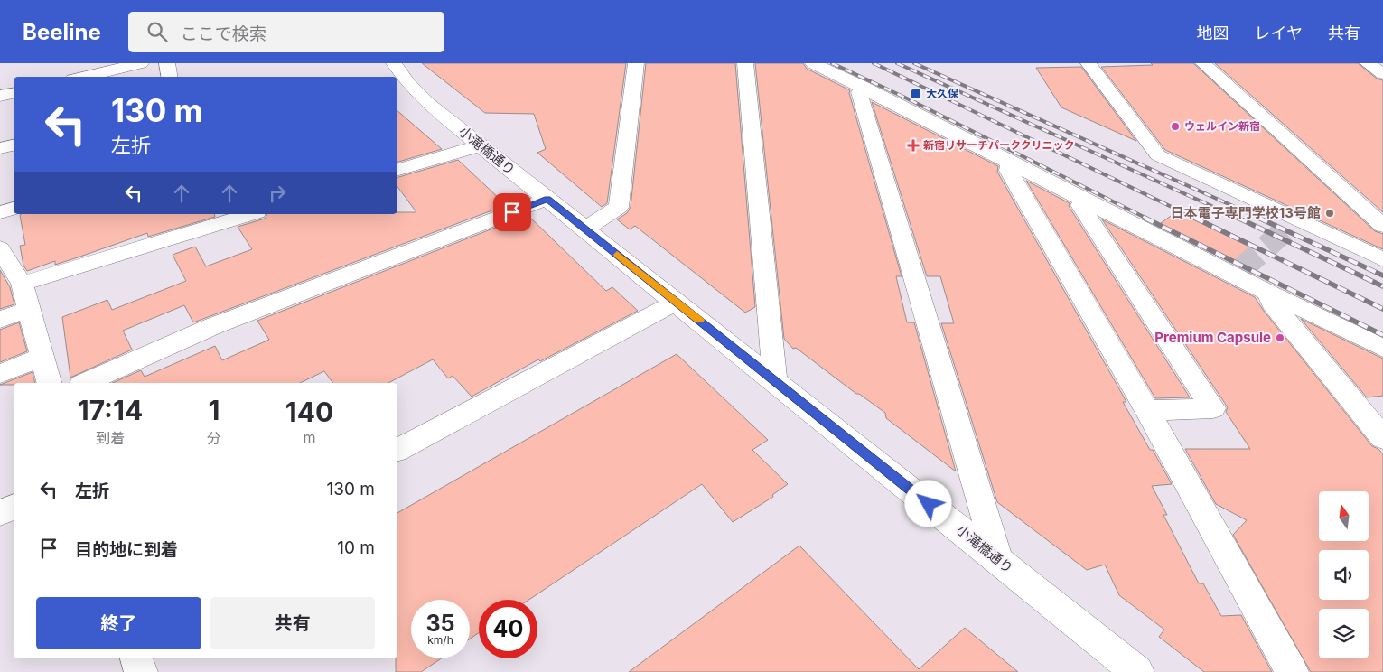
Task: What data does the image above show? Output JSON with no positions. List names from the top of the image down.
{
  "streets": {
    "street": ["小滝橋通り"]
  },
  "places": {
    "transit": ["大久保"],
    "other": ["ウェルイン新宿", "日本電子専門学校13号館", "Premium Capsule"],
    "health": ["新宿リサーチパーククリニック"]
  },
  "north": "top",
  "page": {
    "header": "Beeline",
    "search": "ここで検索",
    "nav": ["地図", "レイヤ", "共有"],
    "turn": ["130 m", "左折"],
    "eta": [
      "17:14",
      "到着",
      "1",
      "分",
      "140",
      "m"
    ],
    "list": [
      {
        "name": "左折",
        "value": "130 m"
      },
      {
        "name": "目的地に到着",
        "value": "10 m"
      }
    ],
    "buttons": ["終了", "共有"],
    "speed": "35 km/h",
    "limit": "40"
  }
}
